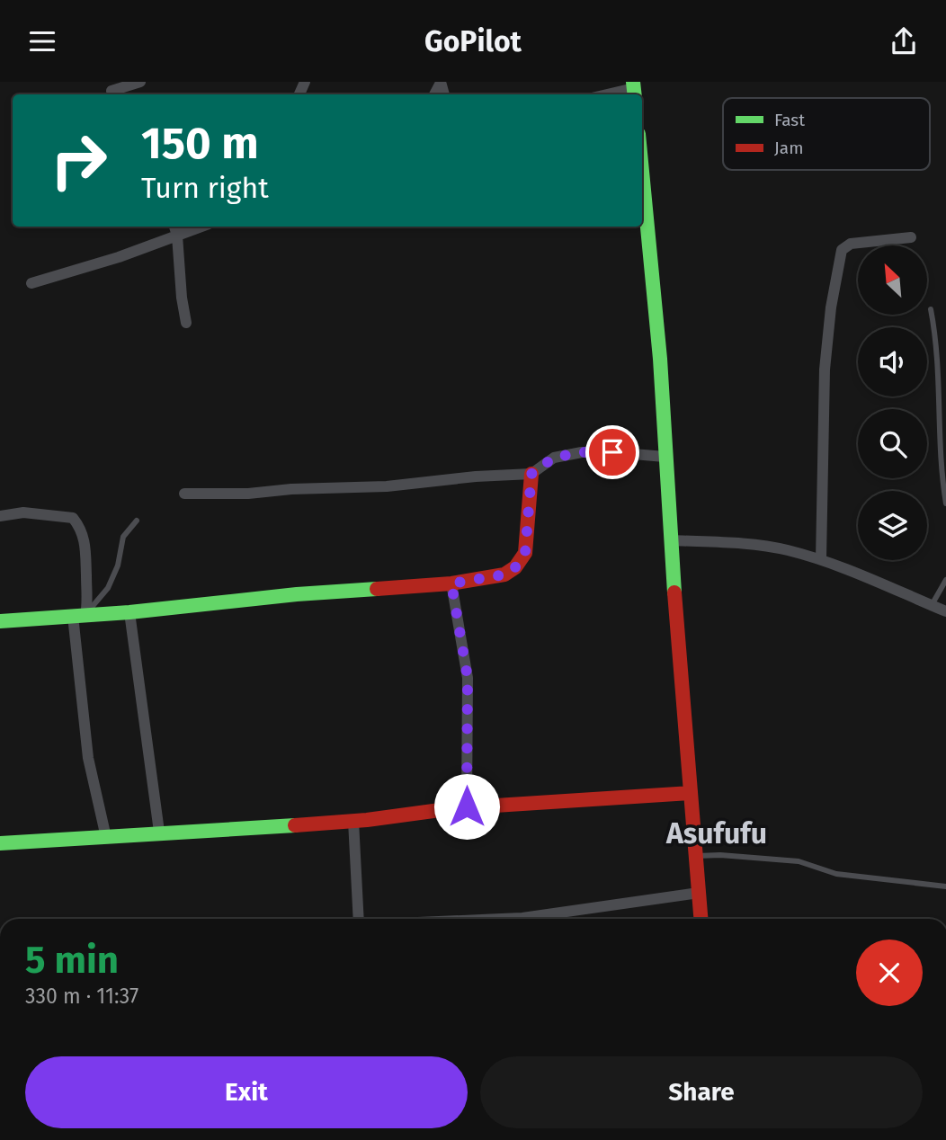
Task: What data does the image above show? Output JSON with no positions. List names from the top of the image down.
{
  "districts": ["Asufufu"],
  "legend": ["Fast", "Jam"],
  "north": "top left",
  "page": {
    "header": "GoPilot",
    "turn": ["150 m", "Turn right"],
    "heading": ["5 min", "330 m · 11:37"],
    "buttons": ["Exit", "Share"]
  }
}
